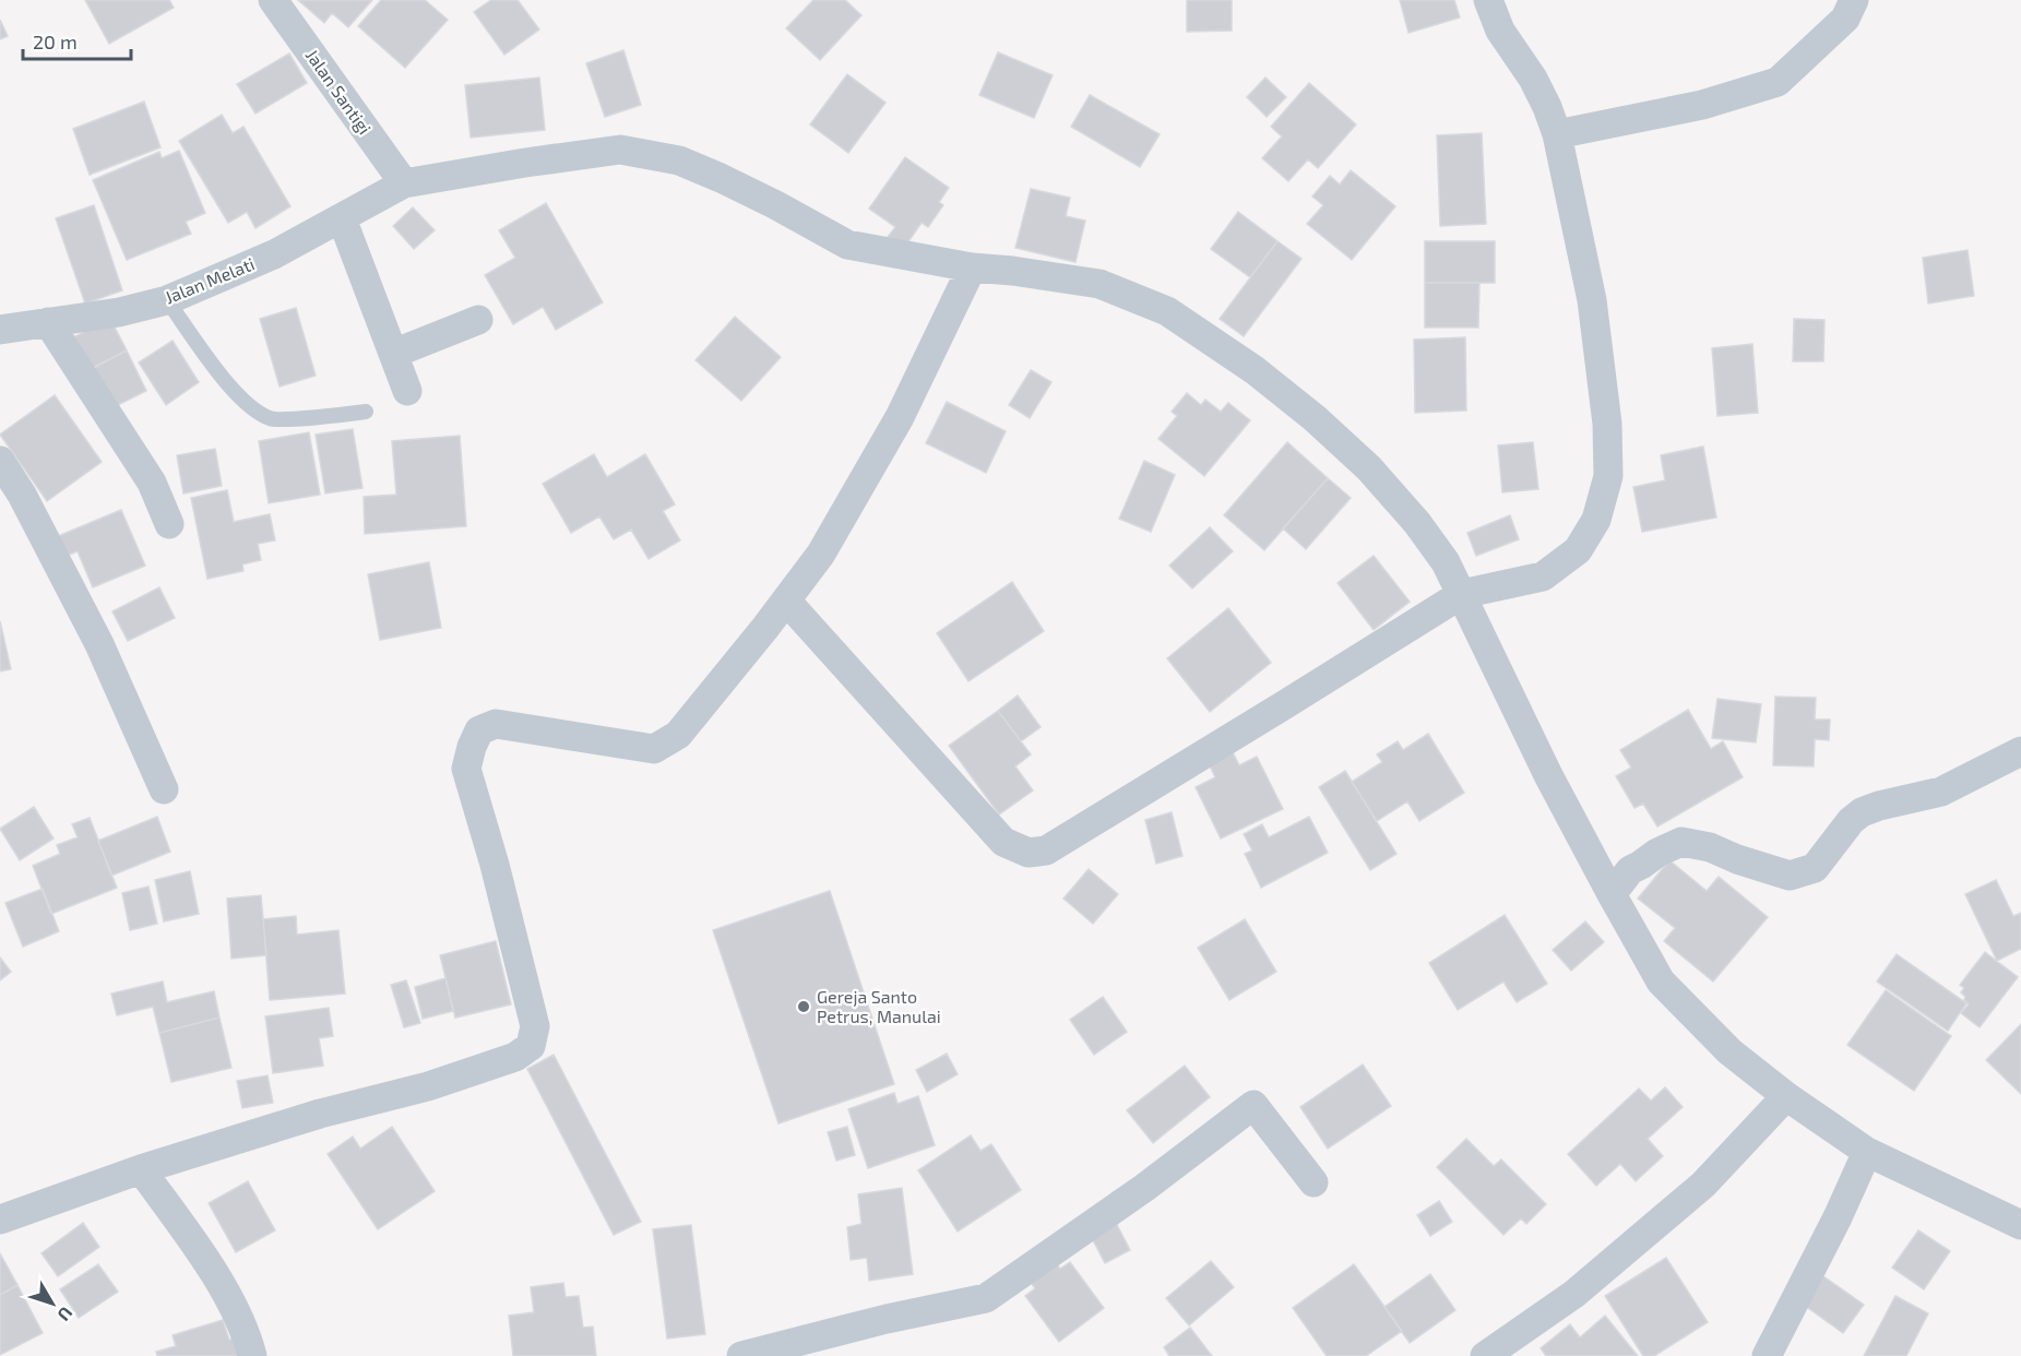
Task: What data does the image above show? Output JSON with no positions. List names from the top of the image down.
{
  "streets": {
    "street": ["Jalan Santigi", "Jalan Melati"]
  },
  "crossings": [
    ["Jalan Santigi", "Jalan Melati"]
  ],
  "places": ["Gereja Santo Petrus, Manulai"],
  "scale_bar": "20 m",
  "north": "bottom right"
}
